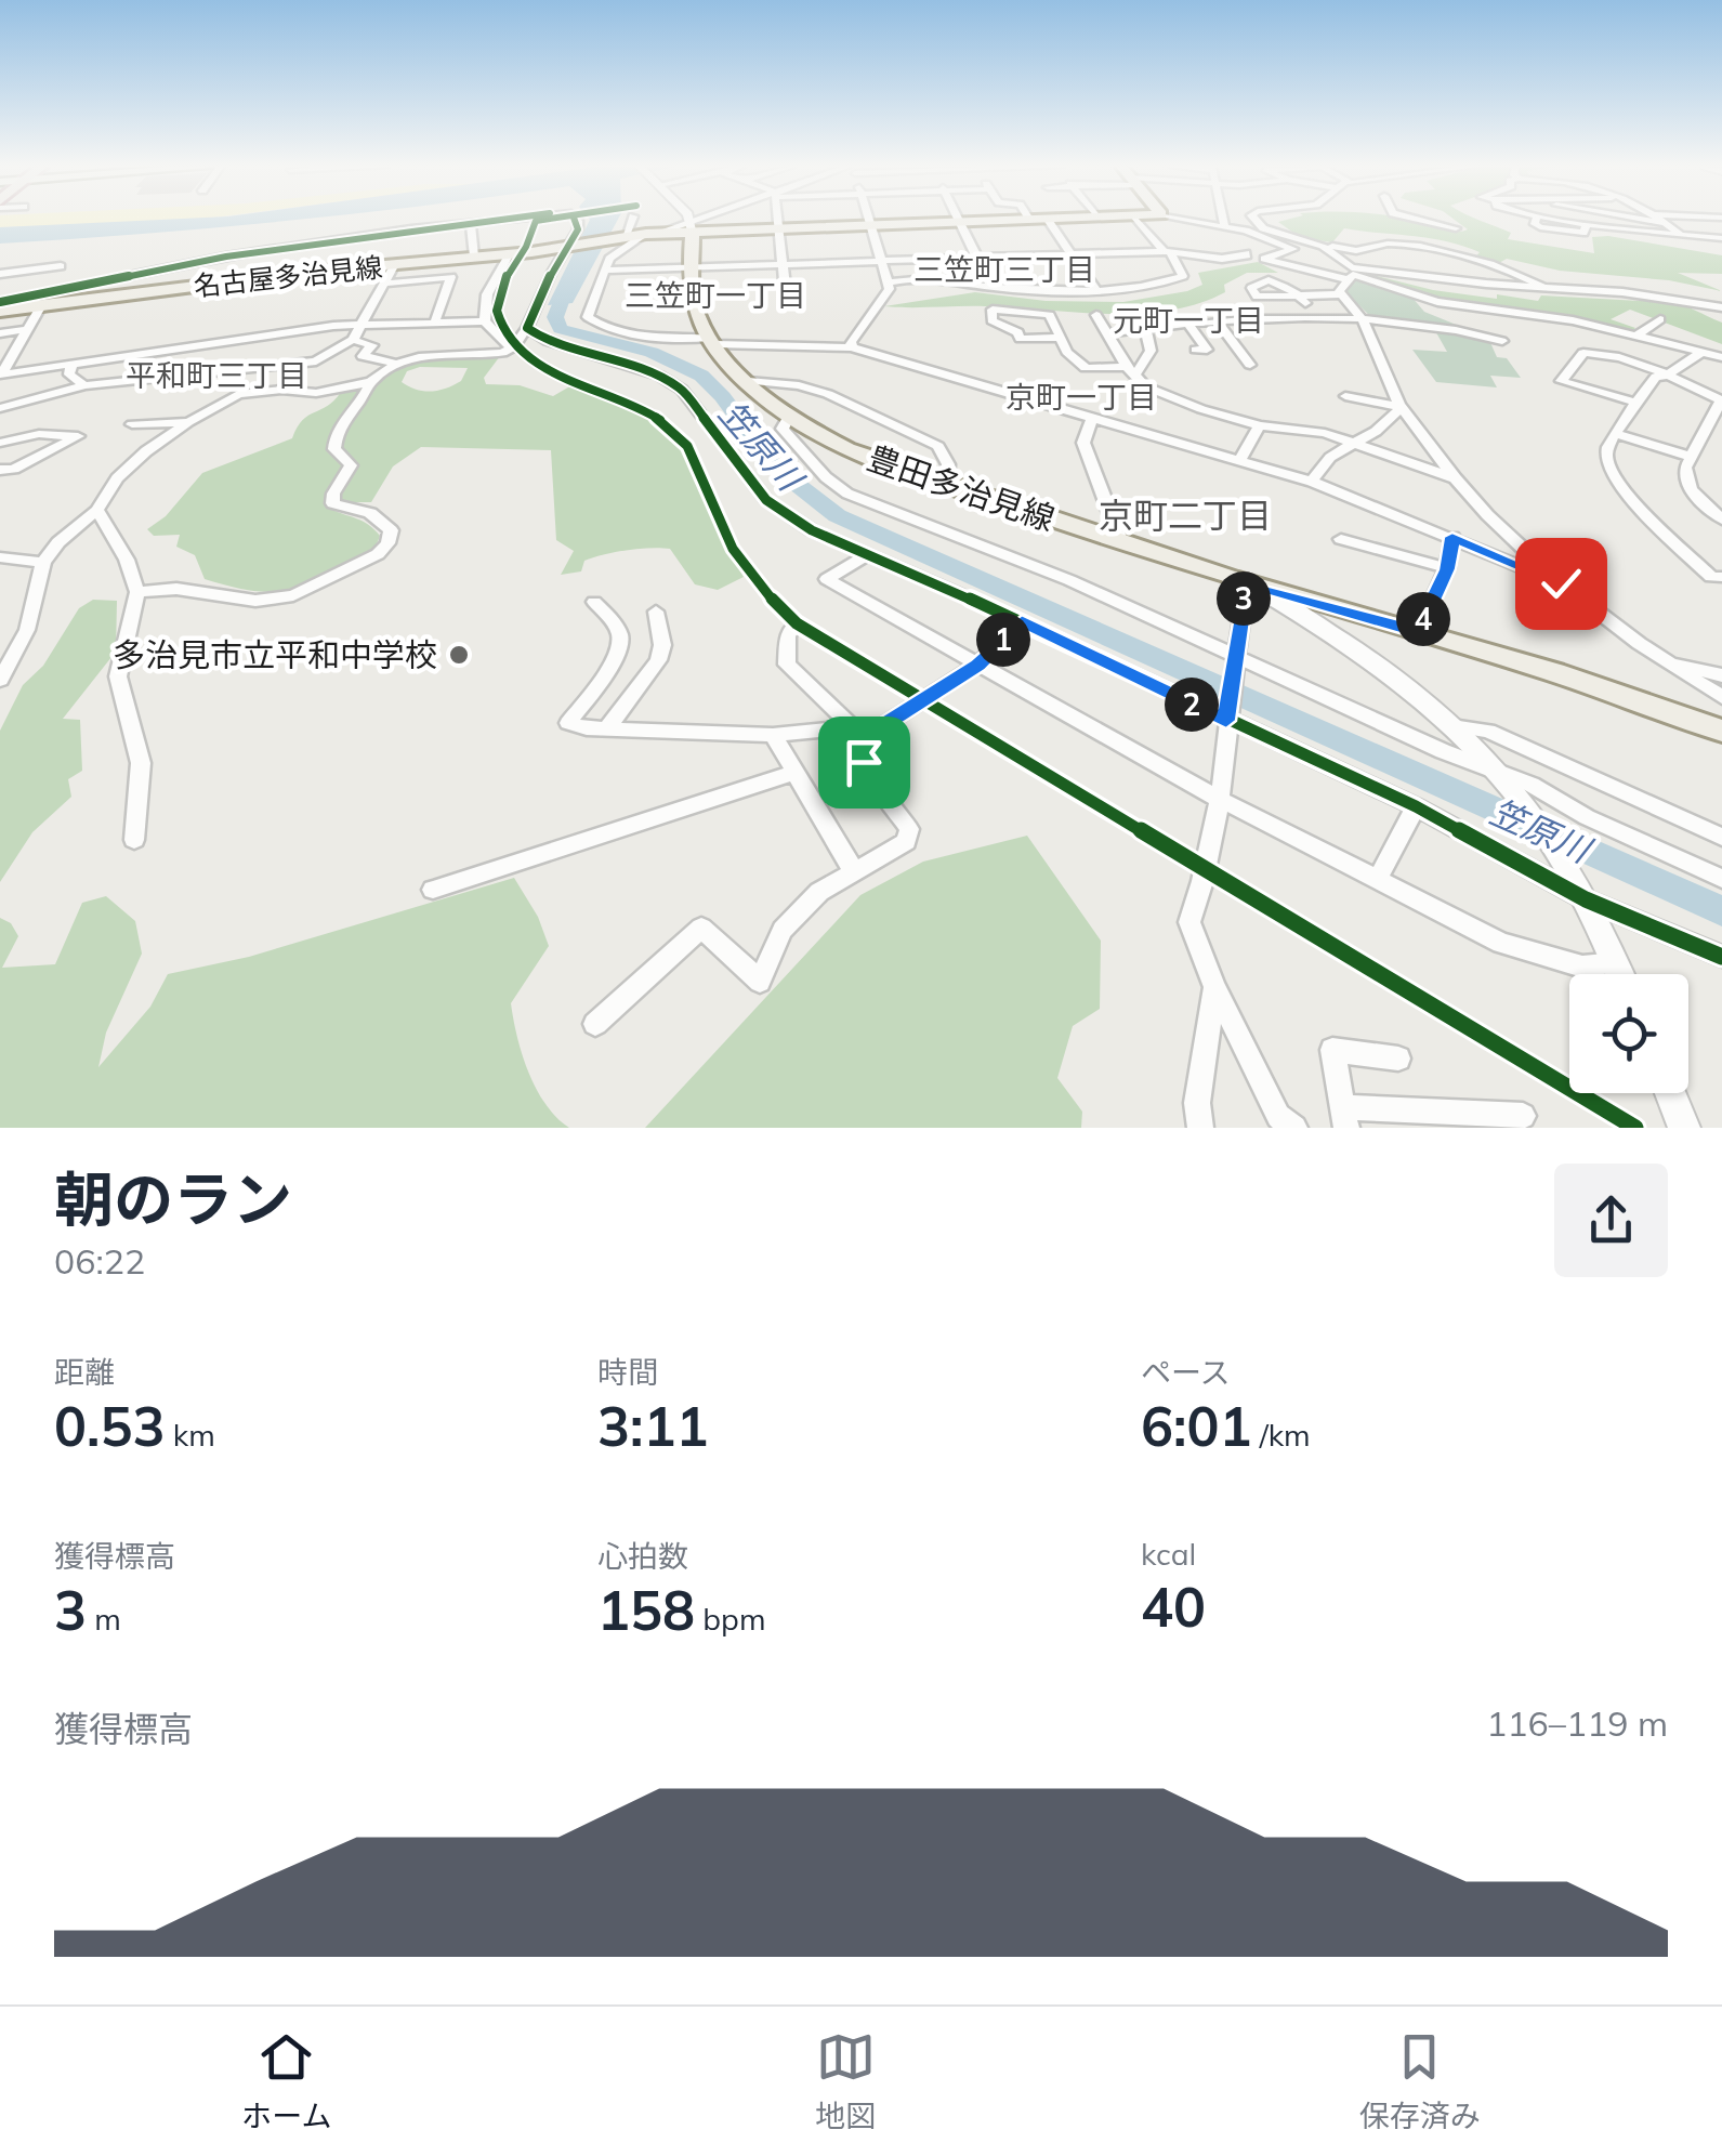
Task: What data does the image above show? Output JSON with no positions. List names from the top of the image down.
{
  "streets": {
    "main road": ["名古屋多治見線", "豊田多治見線"]
  },
  "crossings": [
    ["名古屋多治見線", "豊田多治見線"]
  ],
  "districts": [
    "三笠町三丁目",
    "三笠町一丁目",
    "元町一丁目",
    "平和町三丁目",
    "京町一丁目",
    "京町二丁目"
  ],
  "water": ["笠原川"],
  "places": ["多治見市立平和中学校"],
  "page": {
    "pins": [
      "3",
      "4",
      "1",
      "2"
    ],
    "heading": ["朝のラン", "06:22"],
    "stats": [
      ["距離", "0.53 km"],
      ["時間", "3:11"],
      ["ペース", "6:01 /km"],
      ["獲得標高", "3 m"],
      ["心拍数", "158 bpm"],
      ["kcal", "40"]
    ],
    "chart": ["獲得標高", "116–119 m"],
    "tabs": ["ホーム", "地図", "保存済み"]
  }
}
